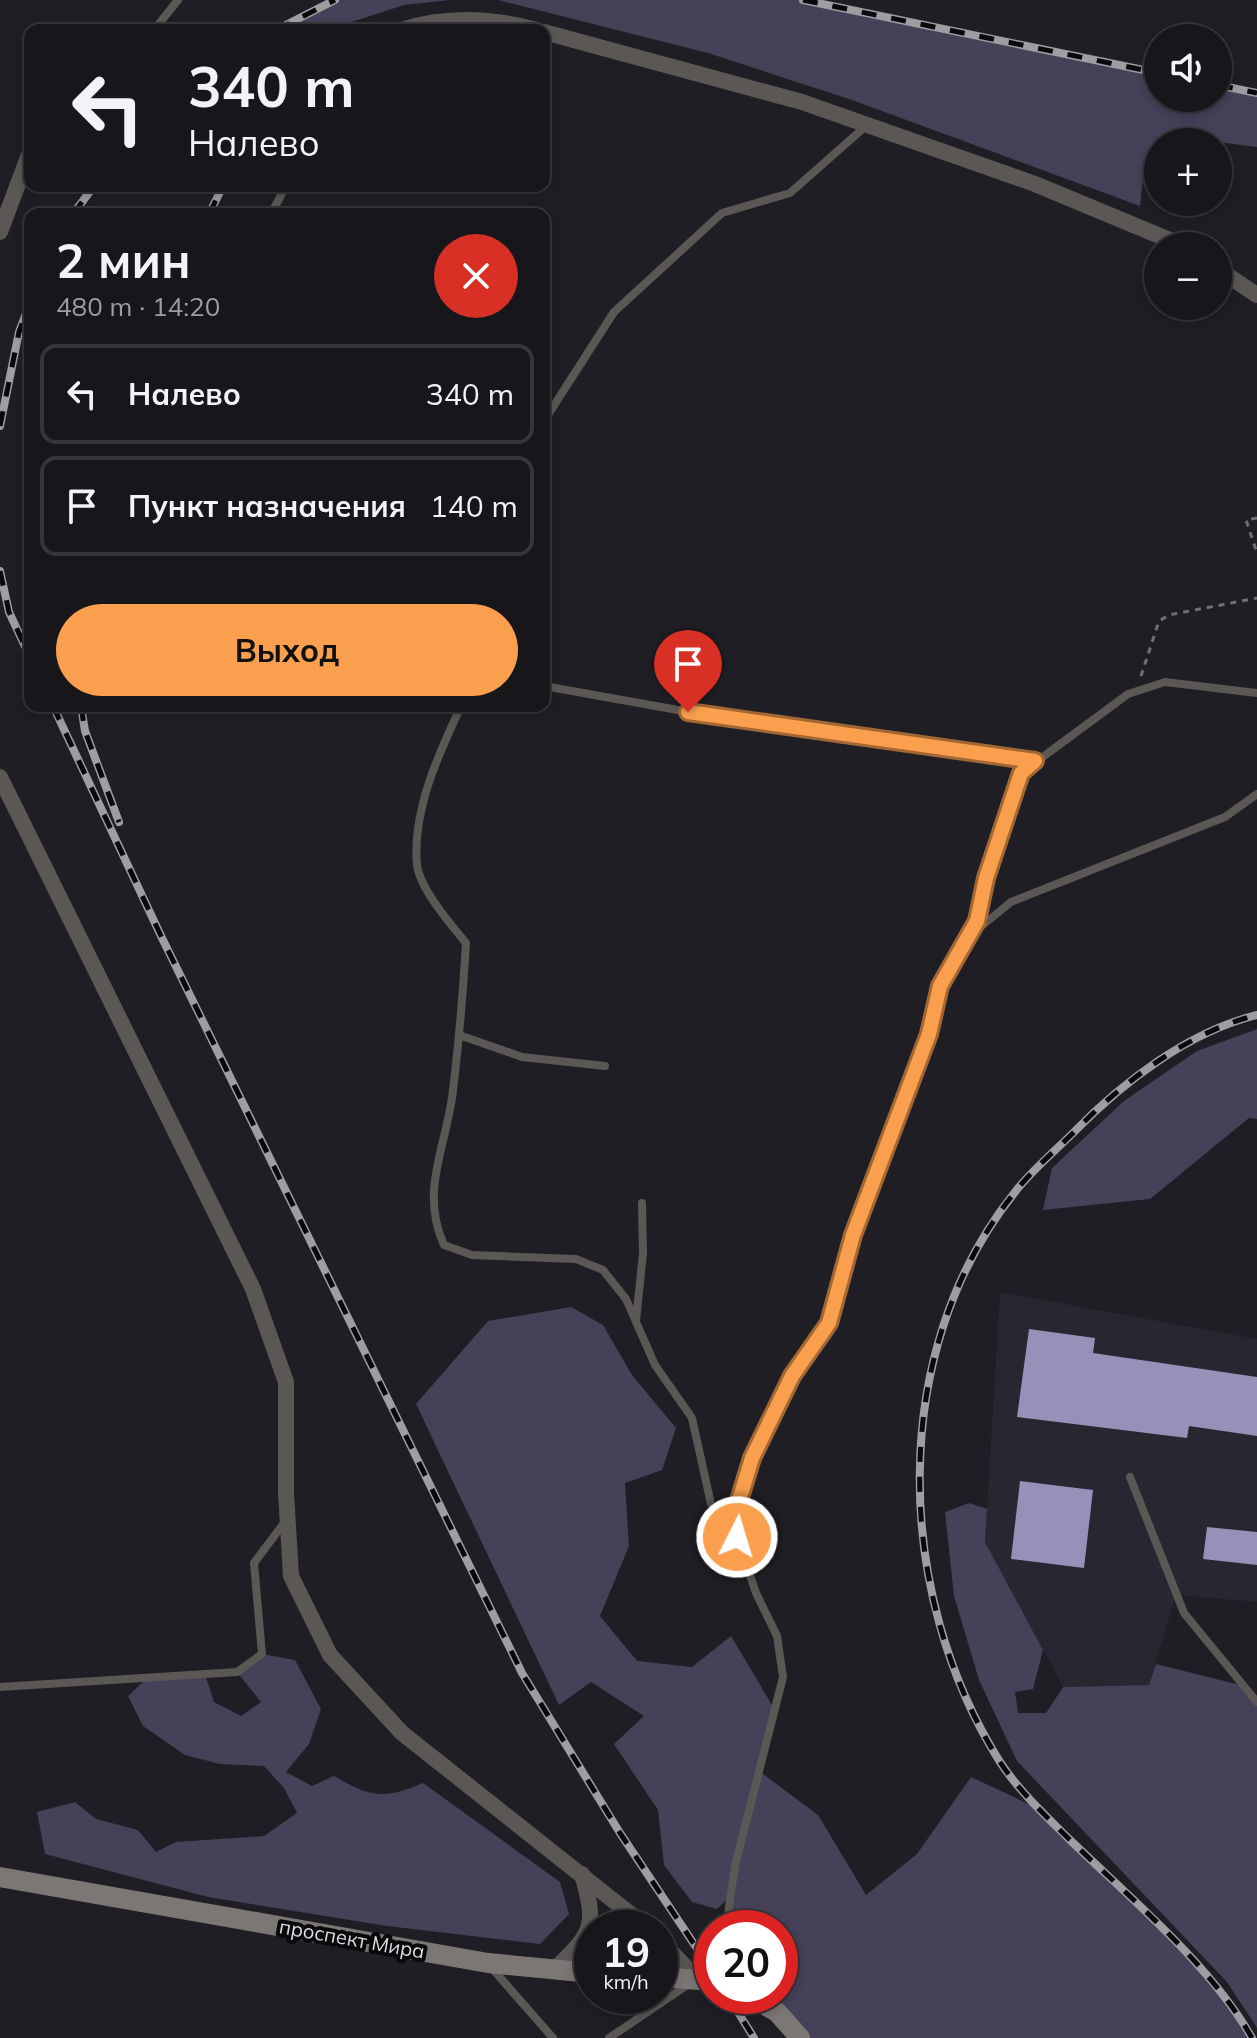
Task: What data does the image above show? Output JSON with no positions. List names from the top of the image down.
{
  "streets": {
    "main road": ["проспект Мира"]
  },
  "page": {
    "map_buttons": ["+", "−"],
    "turn": ["340 m", "Налево"],
    "heading": ["2 мин", "480 m · 14:20"],
    "list": [
      {
        "name": "Налево",
        "value": "340 m"
      },
      {
        "name": "Пункт назначения",
        "value": "140 m"
      }
    ],
    "buttons": "Выход",
    "speed": "19 km/h",
    "limit": "20"
  }
}
